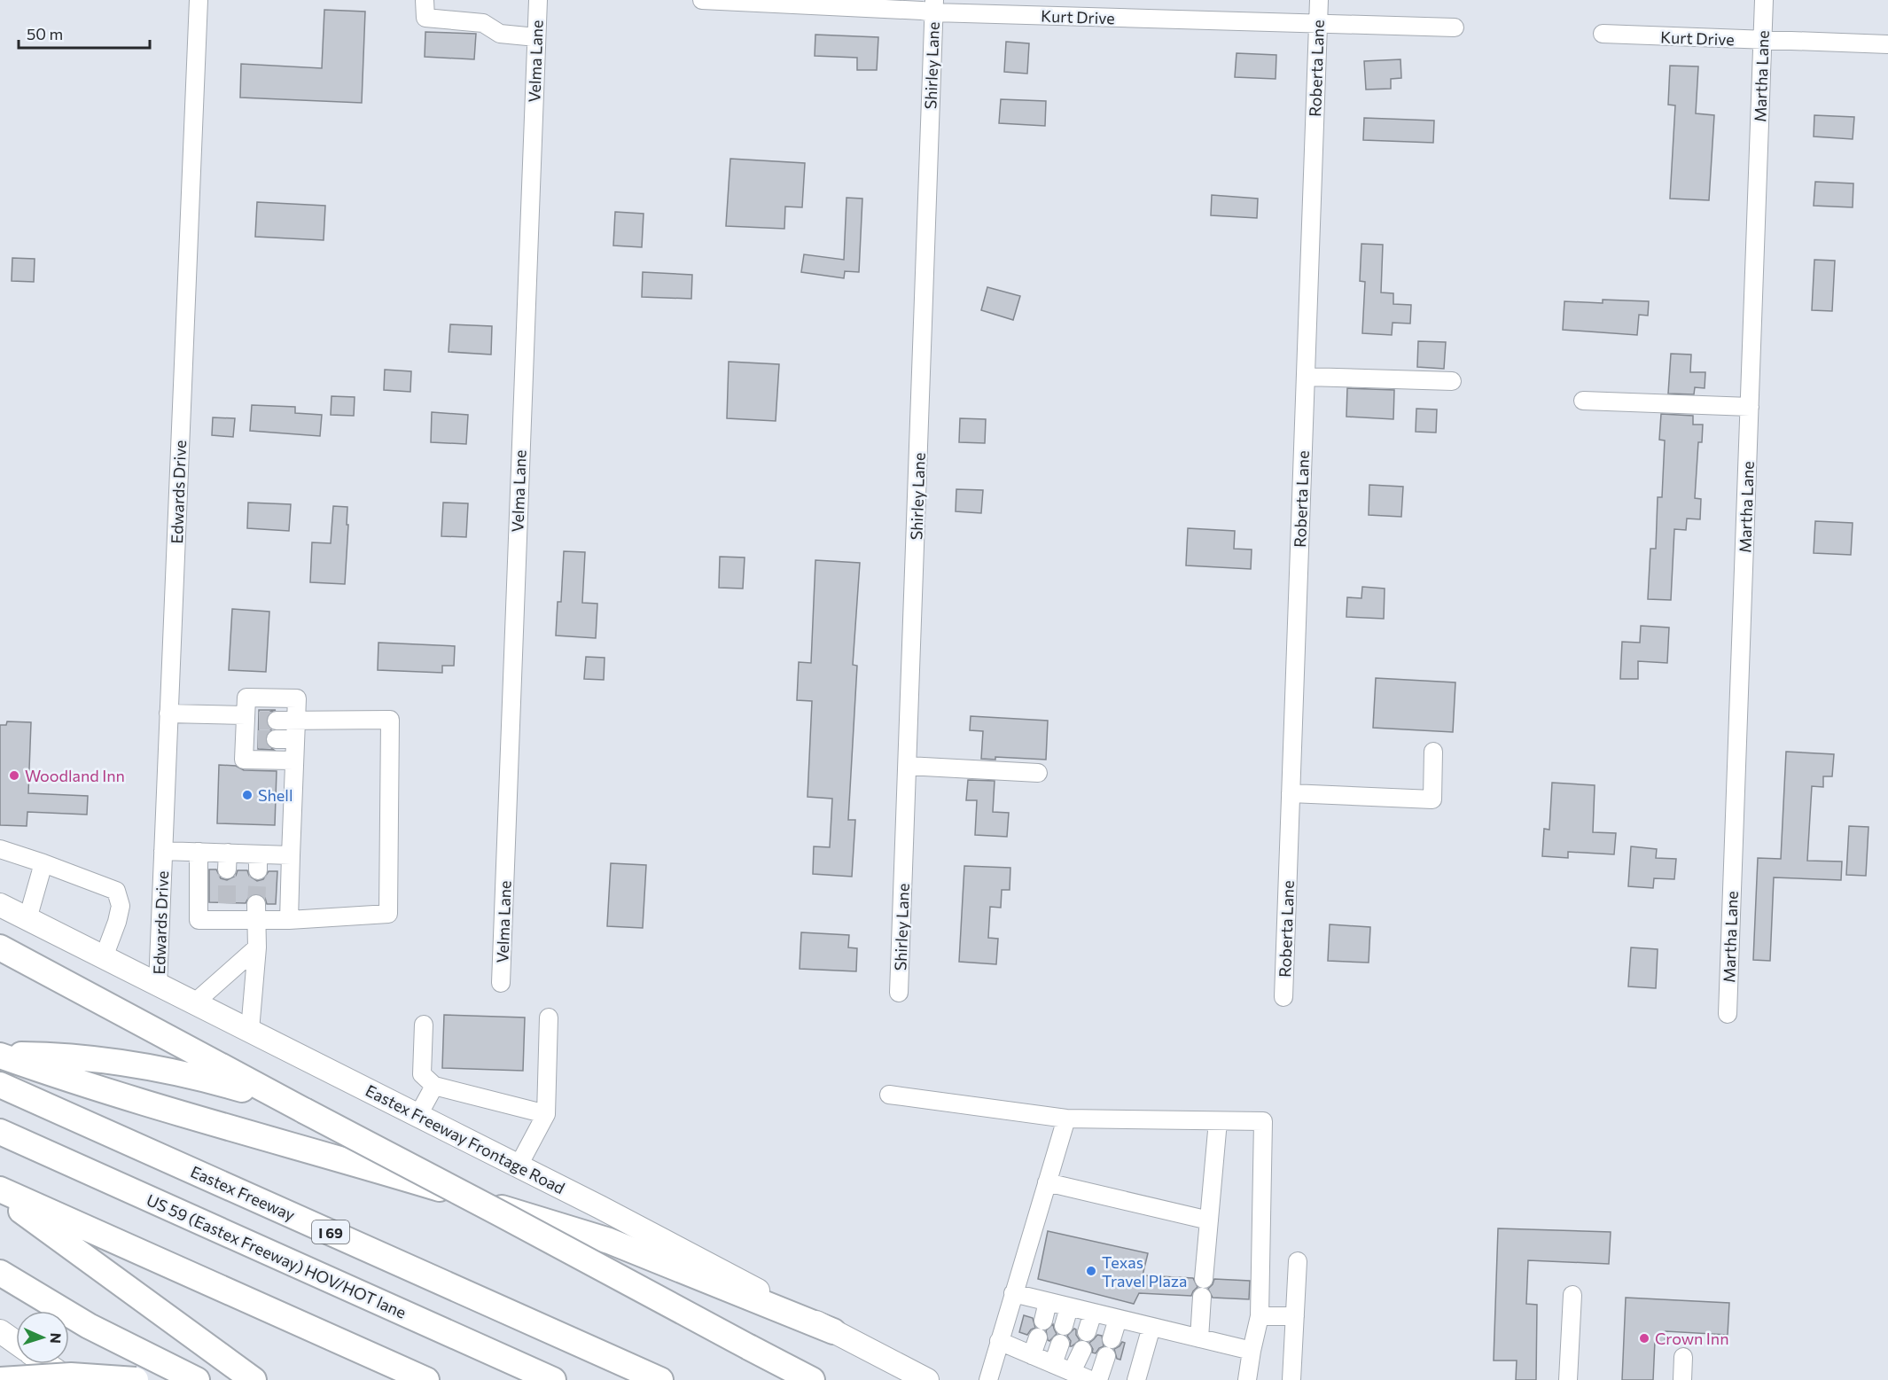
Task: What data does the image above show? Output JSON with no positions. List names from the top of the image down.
{
  "streets": {
    "highway": ["Eastex Freeway", "I 69", "US 59 (Eastex Freeway) HOV/HOT lane"],
    "main road": ["Eastex Freeway Frontage Road"],
    "street": [
      "Kurt Drive",
      "Velma Lane",
      "Shirley Lane",
      "Roberta Lane",
      "Martha Lane",
      "Edwards Drive"
    ]
  },
  "crossings": [
    ["Kurt Drive", "Shirley Lane"],
    ["Kurt Drive", "Roberta Lane"],
    ["Kurt Drive", "Martha Lane"],
    ["Edwards Drive", "Eastex Freeway Frontage Road"]
  ],
  "places": [
    "Woodland Inn",
    "Shell",
    "Texas Travel Plaza",
    "Crown Inn"
  ],
  "scale_bar": "50 m",
  "north": "right"
}
